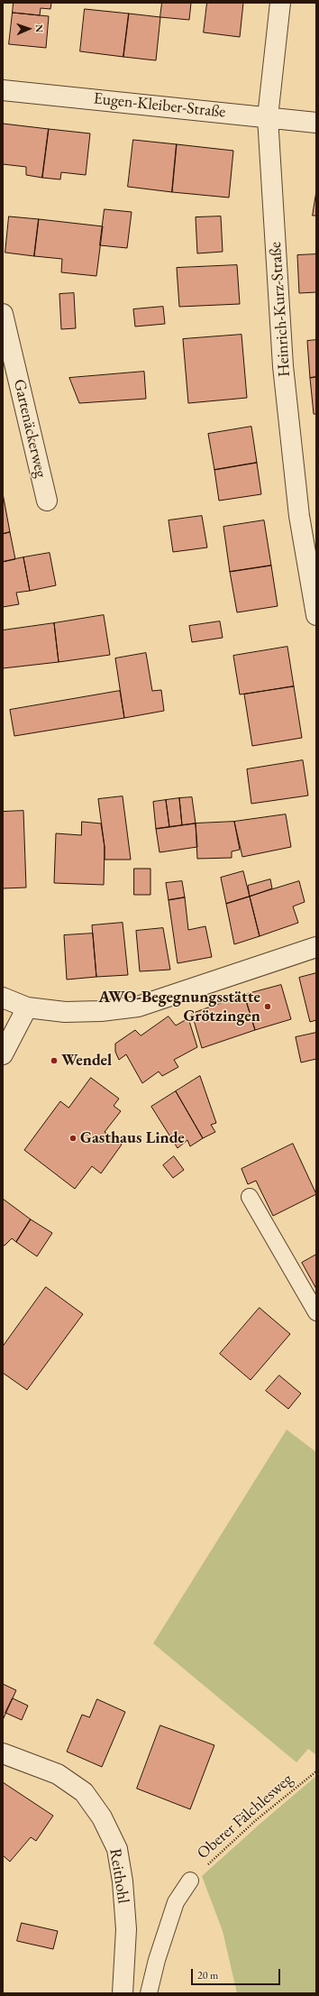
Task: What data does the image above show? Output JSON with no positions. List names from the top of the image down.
{
  "streets": {
    "street": [
      "Eugen-Kleiber-Straße",
      "Heinrich-Kurz-Straße",
      "Gartenäckerweg",
      "Reithohl"
    ],
    "path": ["Oberer Fälchlesweg"]
  },
  "crossings": [
    ["Eugen-Kleiber-Straße", "Heinrich-Kurz-Straße"]
  ],
  "places": ["AWO-Begegnungsstätte Grötzingen", "Wendel", "Gasthaus Linde"],
  "scale_bar": "20 m",
  "north": "right"
}
